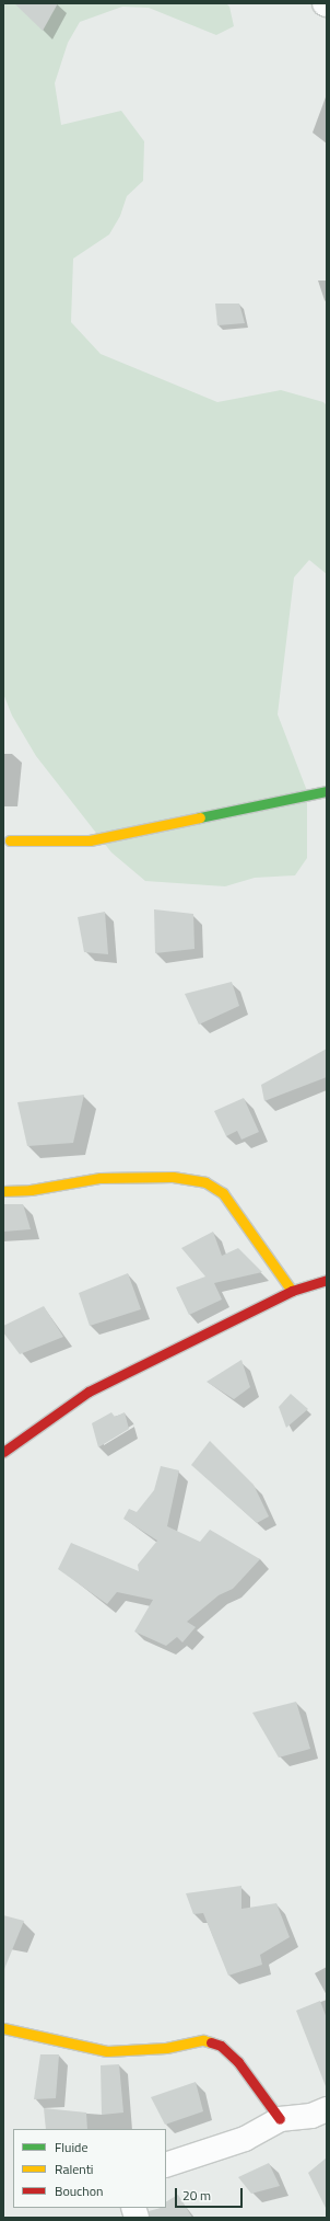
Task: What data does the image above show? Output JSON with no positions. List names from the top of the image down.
{
  "legend": ["Fluide", "Ralenti", "Bouchon"],
  "scale_bar": "20 m"
}
